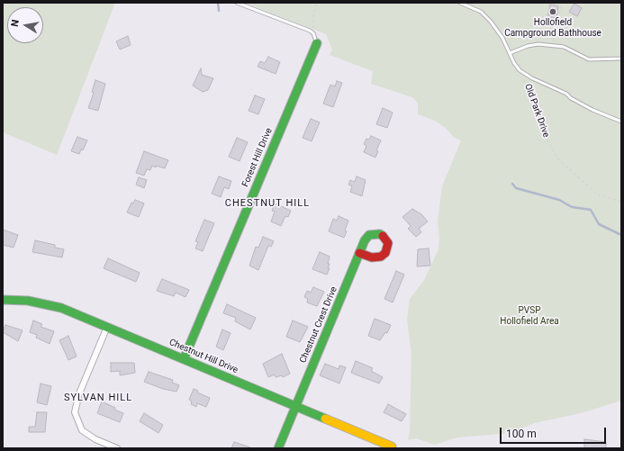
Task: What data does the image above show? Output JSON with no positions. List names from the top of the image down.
{
  "streets": {
    "street": ["Forest Hill Drive", "Chestnut Crest Drive", "Chestnut Hill Drive"],
    "path": ["Old Park Drive"]
  },
  "crossings": [
    ["Forest Hill Drive", "Chestnut Hill Drive"],
    ["Chestnut Crest Drive", "Chestnut Hill Drive"]
  ],
  "districts": ["CHESTNUT HILL", "SYLVAN HILL"],
  "parks": ["PVSP Hollofield Area"],
  "places": ["Hollofield Campground Bathhouse"],
  "scale_bar": "100 m",
  "north": "left"
}
